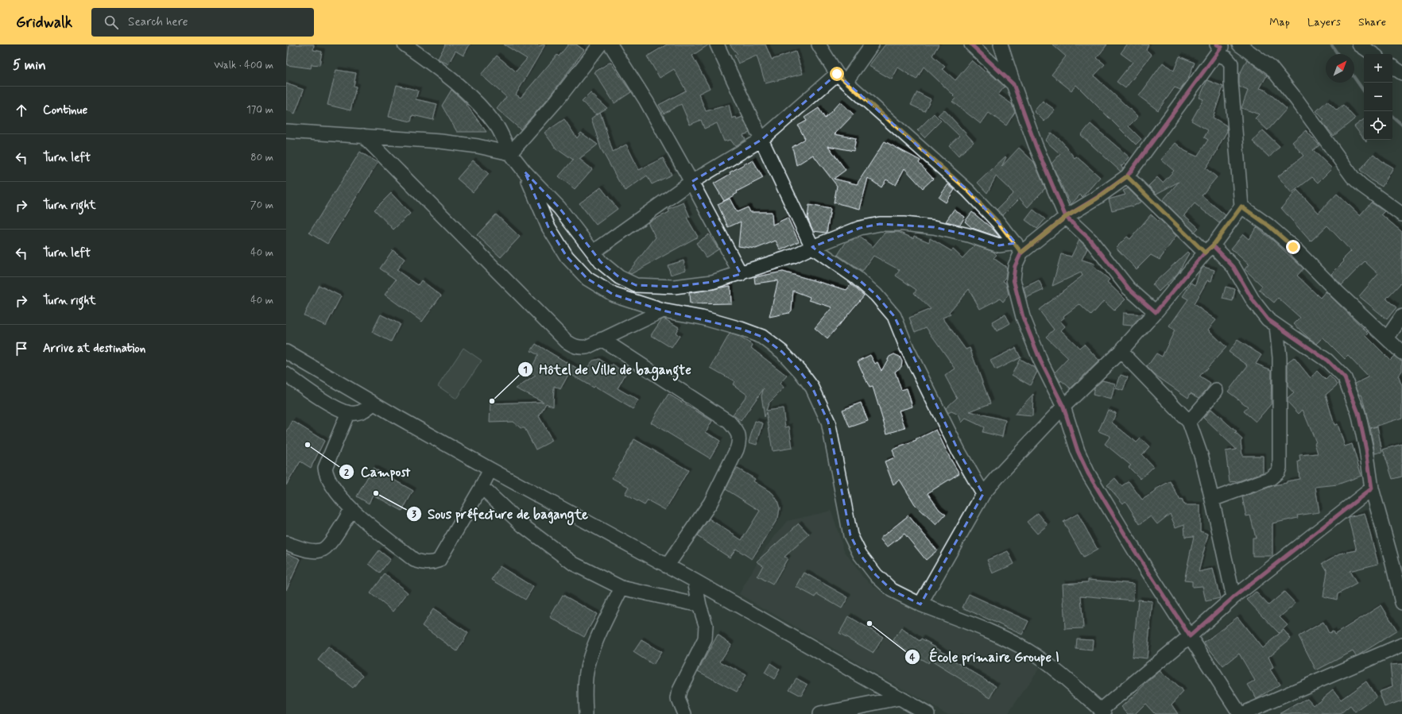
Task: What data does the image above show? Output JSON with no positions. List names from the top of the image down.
{
  "places": [
    "Hôtel de Ville de bagangte",
    "Campost",
    "Sous préfecture de bagangte",
    "École primaire Groupe I"
  ],
  "north": "top right",
  "page": {
    "header": "Gridwalk",
    "search": "Search here",
    "nav": ["Map", "Layers", "Share"],
    "heading": ["5 min", "Walk · 400 m"],
    "map_buttons": ["+", "−"],
    "list": [
      ["Continue", "170 m"],
      ["Turn left", "80 m"],
      ["Turn right", "70 m"],
      ["Turn left", "40 m"],
      ["Turn right", "40 m"],
      "Arrive at destination"
    ]
  }
}
